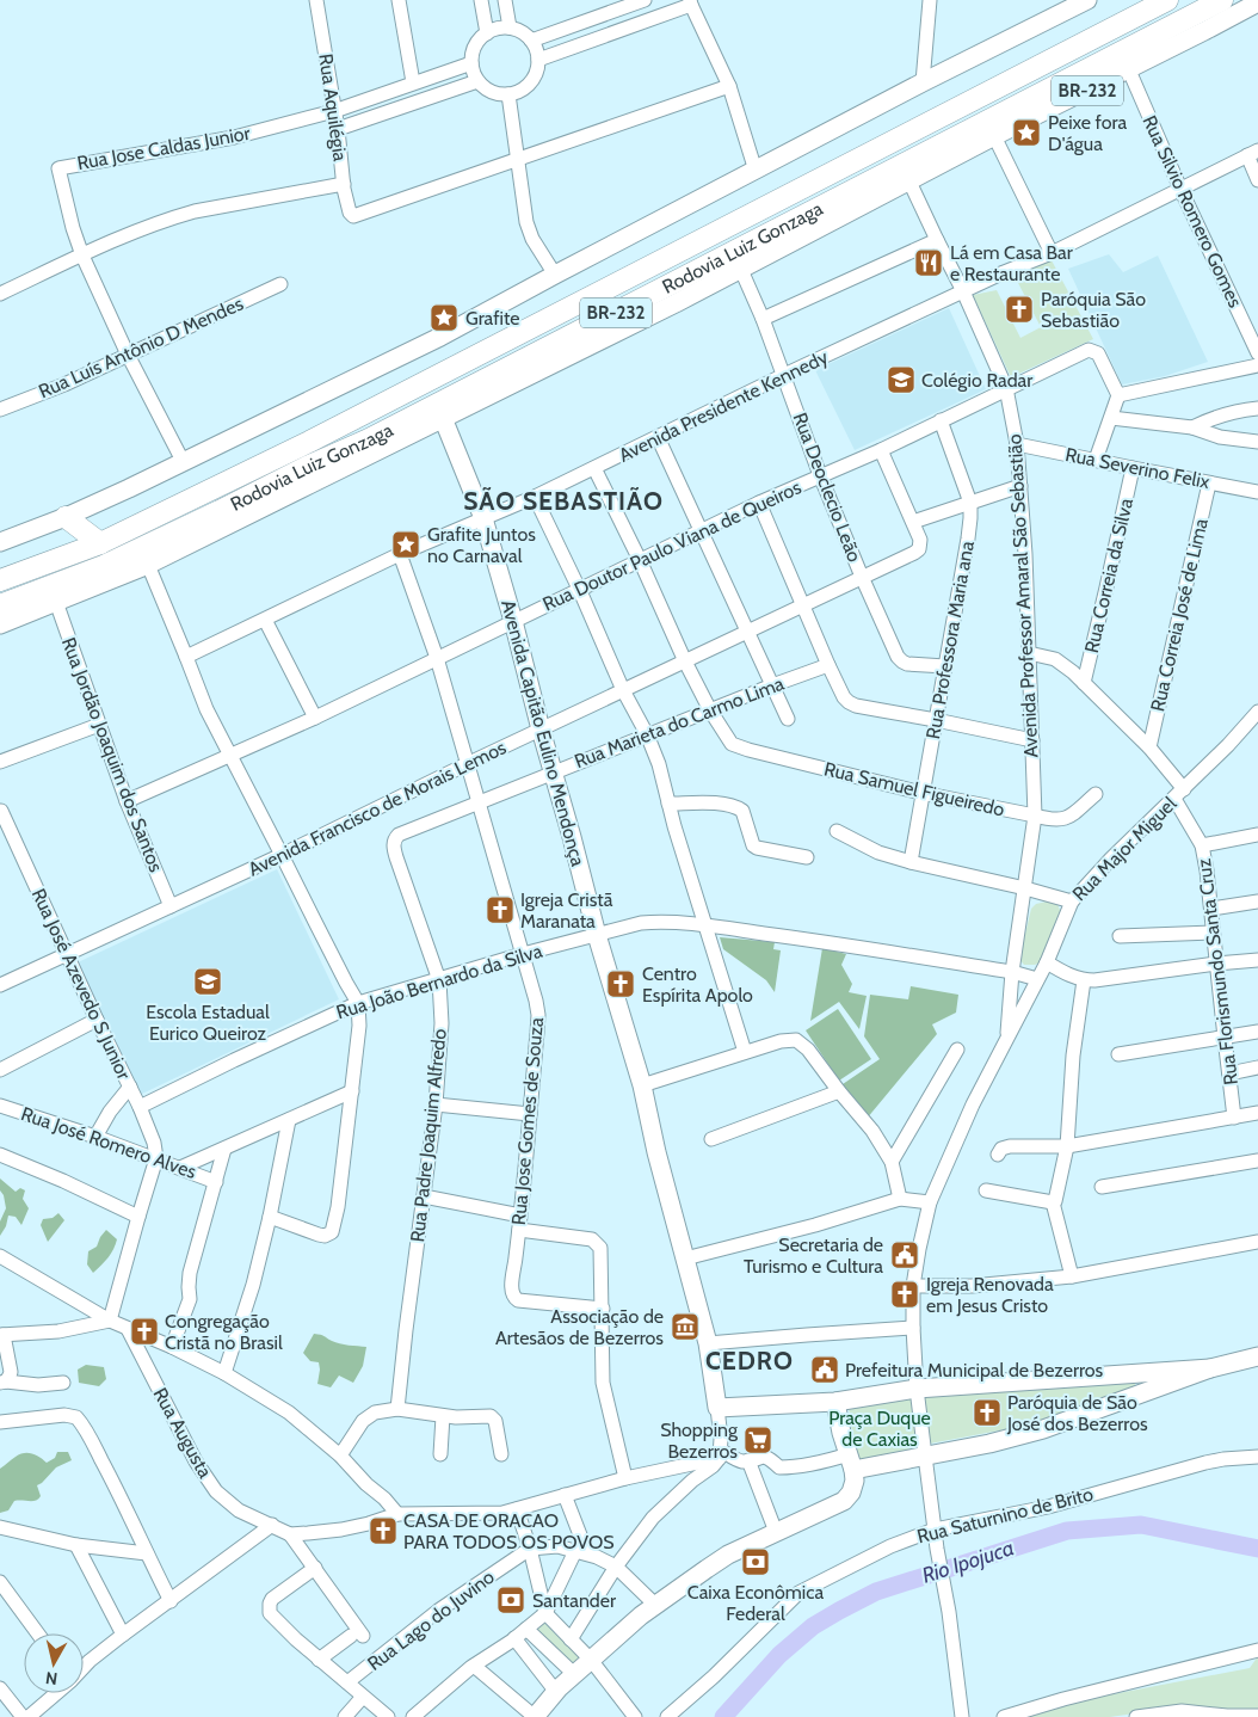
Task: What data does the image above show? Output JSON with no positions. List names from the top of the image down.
{
  "streets": {
    "highway": ["BR-232", "Rodovia Luiz Gonzaga"],
    "main road": ["Avenida Capitão Eulino Mendonça"],
    "street": [
      "Rua Aquilégia",
      "Rua Jose Caldas Junior",
      "Rua Silvio Romero Gomes",
      "Rua Luís Antônio D Mendes",
      "Avenida Presidente Kennedy",
      "Rua Severino Felix",
      "Rua Deoclecio Leão",
      "Rua Doutor Paulo Viana de Queiros",
      "Rua Correia da Silva",
      "Avenida Professor Amaral São Sebastião",
      "Rua Correia José de Lima",
      "Rua Professora Maria ana",
      "Rua Marieta do Carmo Lima",
      "Rua Jordão Joaquim dos Santos",
      "Rua Samuel Figueiredo",
      "Avenida Francisco de Morais Lemos",
      "Rua Major Miguel",
      "Rua Florismundo Santa Cruz",
      "Rua João Bernardo da Silva",
      "Rua José Azevedo S Junior",
      "Rua Jose Gomes de Souza",
      "Rua Padre Joaquim Alfredo",
      "Rua José Romero Alves",
      "Rua Augusta",
      "Rua Saturnino de Brito",
      "Rua Lago do Juvino"
    ]
  },
  "crossings": [
    ["BR-232", "Rua Silvio Romero Gomes"],
    ["BR-232", "Rua Deoclecio Leão"],
    ["BR-232", "Avenida Professor Amaral São Sebastião"],
    ["BR-232", "Avenida Capitão Eulino Mendonça"],
    ["Rua Aquilégia", "Rua Jose Caldas Junior"],
    ["Rua Jose Caldas Junior", "Rua Luís Antônio D Mendes"],
    ["Rua Silvio Romero Gomes", "Avenida Presidente Kennedy"],
    ["Avenida Presidente Kennedy", "Rua Deoclecio Leão"],
    ["Avenida Presidente Kennedy", "Avenida Professor Amaral São Sebastião"],
    ["Avenida Presidente Kennedy", "Avenida Capitão Eulino Mendonça"],
    ["Avenida Presidente Kennedy", "Rua Jose Gomes de Souza"],
    ["Rua Severino Felix", "Rua Correia da Silva"],
    ["Rua Severino Felix", "Avenida Professor Amaral São Sebastião"],
    ["Rua Severino Felix", "Rua Correia José de Lima"],
    ["Rua Deoclecio Leão", "Rua Doutor Paulo Viana de Queiros"],
    ["Rua Deoclecio Leão", "Rua Professora Maria ana"],
    ["Rua Deoclecio Leão", "Avenida Francisco de Morais Lemos"],
    ["Rua Doutor Paulo Viana de Queiros", "Avenida Professor Amaral São Sebastião"],
    ["Rua Doutor Paulo Viana de Queiros", "Rua Professora Maria ana"],
    ["Rua Doutor Paulo Viana de Queiros", "Avenida Capitão Eulino Mendonça"],
    ["Rua Doutor Paulo Viana de Queiros", "Rua Jordão Joaquim dos Santos"],
    ["Rua Doutor Paulo Viana de Queiros", "Rua Jose Gomes de Souza"],
    ["Rua Correia da Silva", "Rua Florismundo Santa Cruz"],
    ["Avenida Professor Amaral São Sebastião", "Rua Samuel Figueiredo"],
    ["Avenida Professor Amaral São Sebastião", "Rua Major Miguel"],
    ["Avenida Professor Amaral São Sebastião", "Rua Florismundo Santa Cruz"],
    ["Avenida Professor Amaral São Sebastião", "Rua João Bernardo da Silva"],
    ["Rua Correia José de Lima", "Rua Florismundo Santa Cruz"],
    ["Rua Professora Maria ana", "Rua Samuel Figueiredo"],
    ["Rua Marieta do Carmo Lima", "Avenida Capitão Eulino Mendonça"],
    ["Rua Marieta do Carmo Lima", "Rua Samuel Figueiredo"],
    ["Rua Marieta do Carmo Lima", "Rua Jose Gomes de Souza"],
    ["Rua Marieta do Carmo Lima", "Rua Padre Joaquim Alfredo"],
    ["Avenida Capitão Eulino Mendonça", "Avenida Francisco de Morais Lemos"],
    ["Avenida Capitão Eulino Mendonça", "Rua João Bernardo da Silva"],
    ["Rua Jordão Joaquim dos Santos", "Avenida Francisco de Morais Lemos"],
    ["Avenida Francisco de Morais Lemos", "Rua José Azevedo S Junior"],
    ["Avenida Francisco de Morais Lemos", "Rua Jose Gomes de Souza"],
    ["Rua Major Miguel", "Rua Florismundo Santa Cruz"],
    ["Rua Major Miguel", "Rua João Bernardo da Silva"],
    ["Rua João Bernardo da Silva", "Rua José Azevedo S Junior"],
    ["Rua João Bernardo da Silva", "Rua Jose Gomes de Souza"],
    ["Rua João Bernardo da Silva", "Rua Padre Joaquim Alfredo"],
    ["Rua José Azevedo S Junior", "Rua José Romero Alves"]
  ],
  "districts": ["SÃO SEBASTIÃO", "CEDRO"],
  "water": ["Rio Ipojuca"],
  "parks": ["Praça Duque de Caxias"],
  "places": {
    "place": ["Peixe fora D'água", "Grafite", "Grafite Juntos no Carnaval"],
    "restaurant": ["Lá em Casa Bar e Restaurante"],
    "church": [
      "Paróquia São Sebastião",
      "Igreja Cristã Maranata",
      "Centro Espírita Apolo",
      "Igreja Renovada em Jesus Cristo",
      "Congregação Cristã no Brasil",
      "Paróquia de São José dos Bezerros",
      "CASA DE ORACAO PARA TODOS OS POVOS"
    ],
    "school or university": ["Colégio Radar", "Escola Estadual Eurico Queiroz"],
    "public building": ["Secretaria de Turismo e Cultura", "Prefeitura Municipal de Bezerros"],
    "museum": ["Associação de Artesãos de Bezerros"],
    "supermarket": ["Shopping Bezerros"],
    "bank": ["Caixa Econômica Federal", "Santander"]
  },
  "north": "bottom"
}
